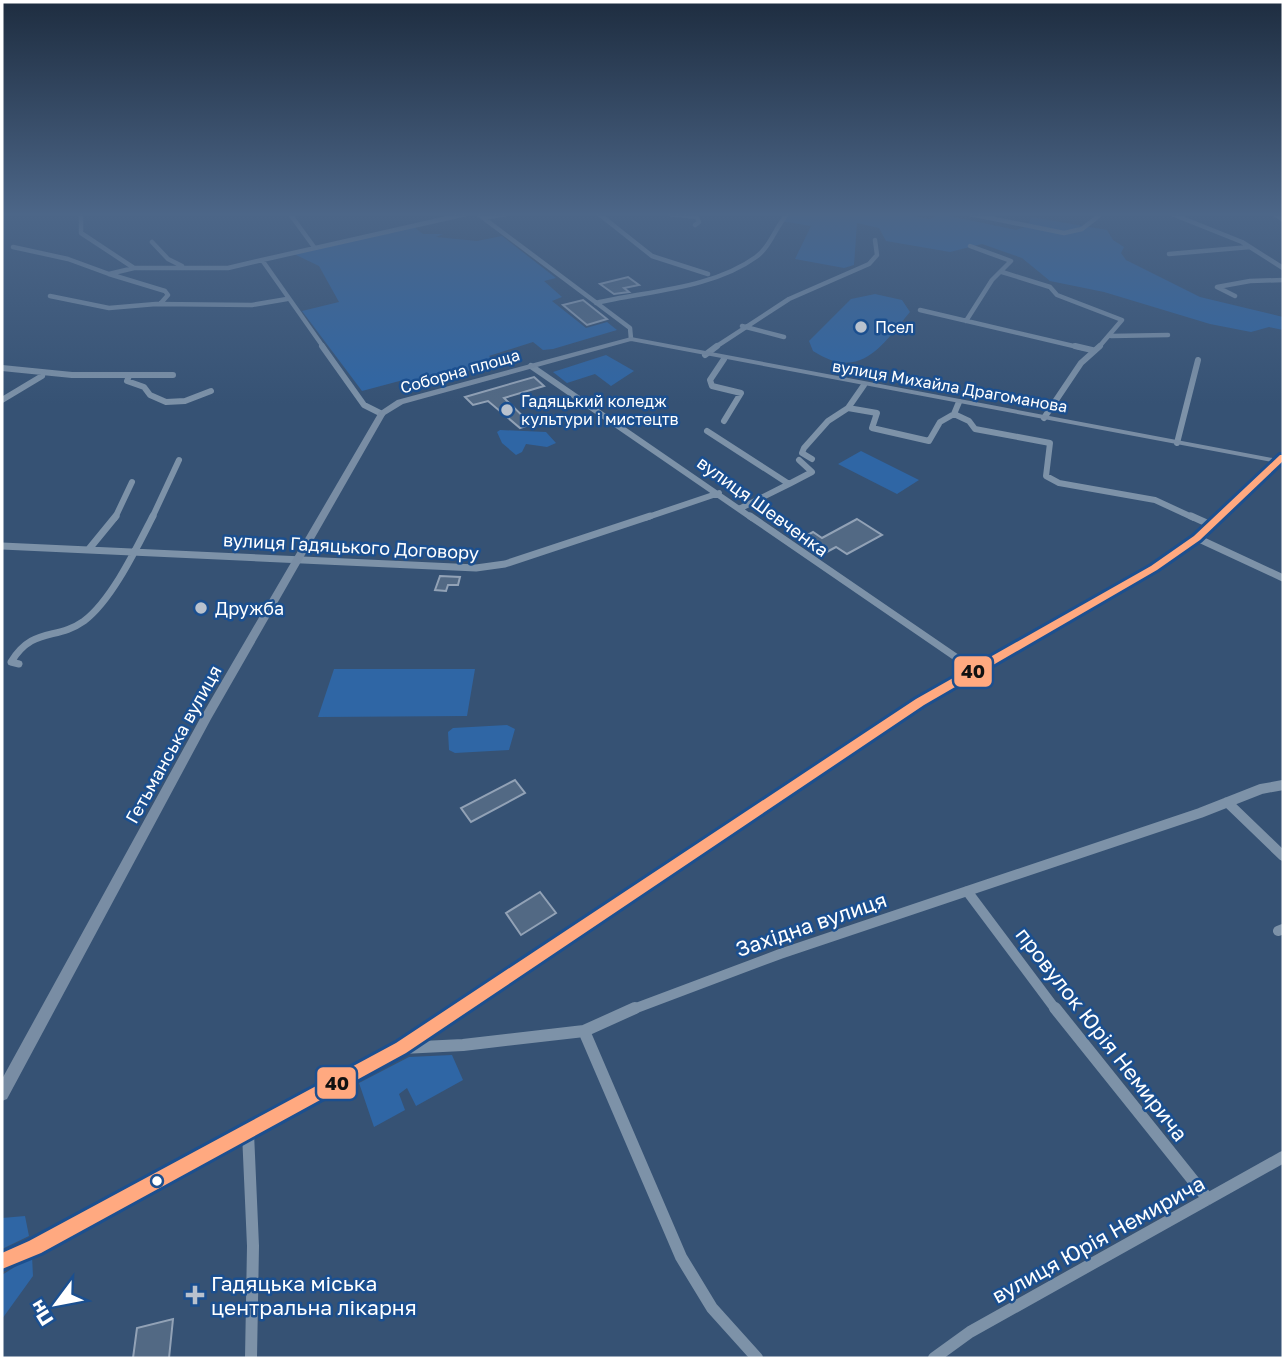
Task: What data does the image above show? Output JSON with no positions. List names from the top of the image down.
{
  "streets": {
    "street": [
      "Соборна площа",
      "вулиця Михайла Драгоманова",
      "вулиця Шевченка",
      "вулиця Гадяцького Договору",
      "Гетьманська вулиця",
      "Західна вулиця",
      "провулок Юрія Немирича",
      "вулиця Юрія Немирича"
    ]
  },
  "crossings": [
    ["Соборна площа", "вулиця Михайла Драгоманова"],
    ["Соборна площа", "вулиця Шевченка"],
    ["Соборна площа", "Гетьманська вулиця"],
    ["вулиця Шевченка", "вулиця Гадяцького Договору"],
    ["вулиця Гадяцького Договору", "Гетьманська вулиця"],
    ["Західна вулиця", "провулок Юрія Немирича"],
    ["провулок Юрія Немирича", "вулиця Юрія Немирича"]
  ],
  "places": {
    "other": ["Псел", "Гадяцький коледж культури і мистецтв", "Дружба"],
    "health": ["Гадяцька міська центральна лікарня"]
  },
  "lines": ["transit line 40"],
  "north": "bottom left"
}
